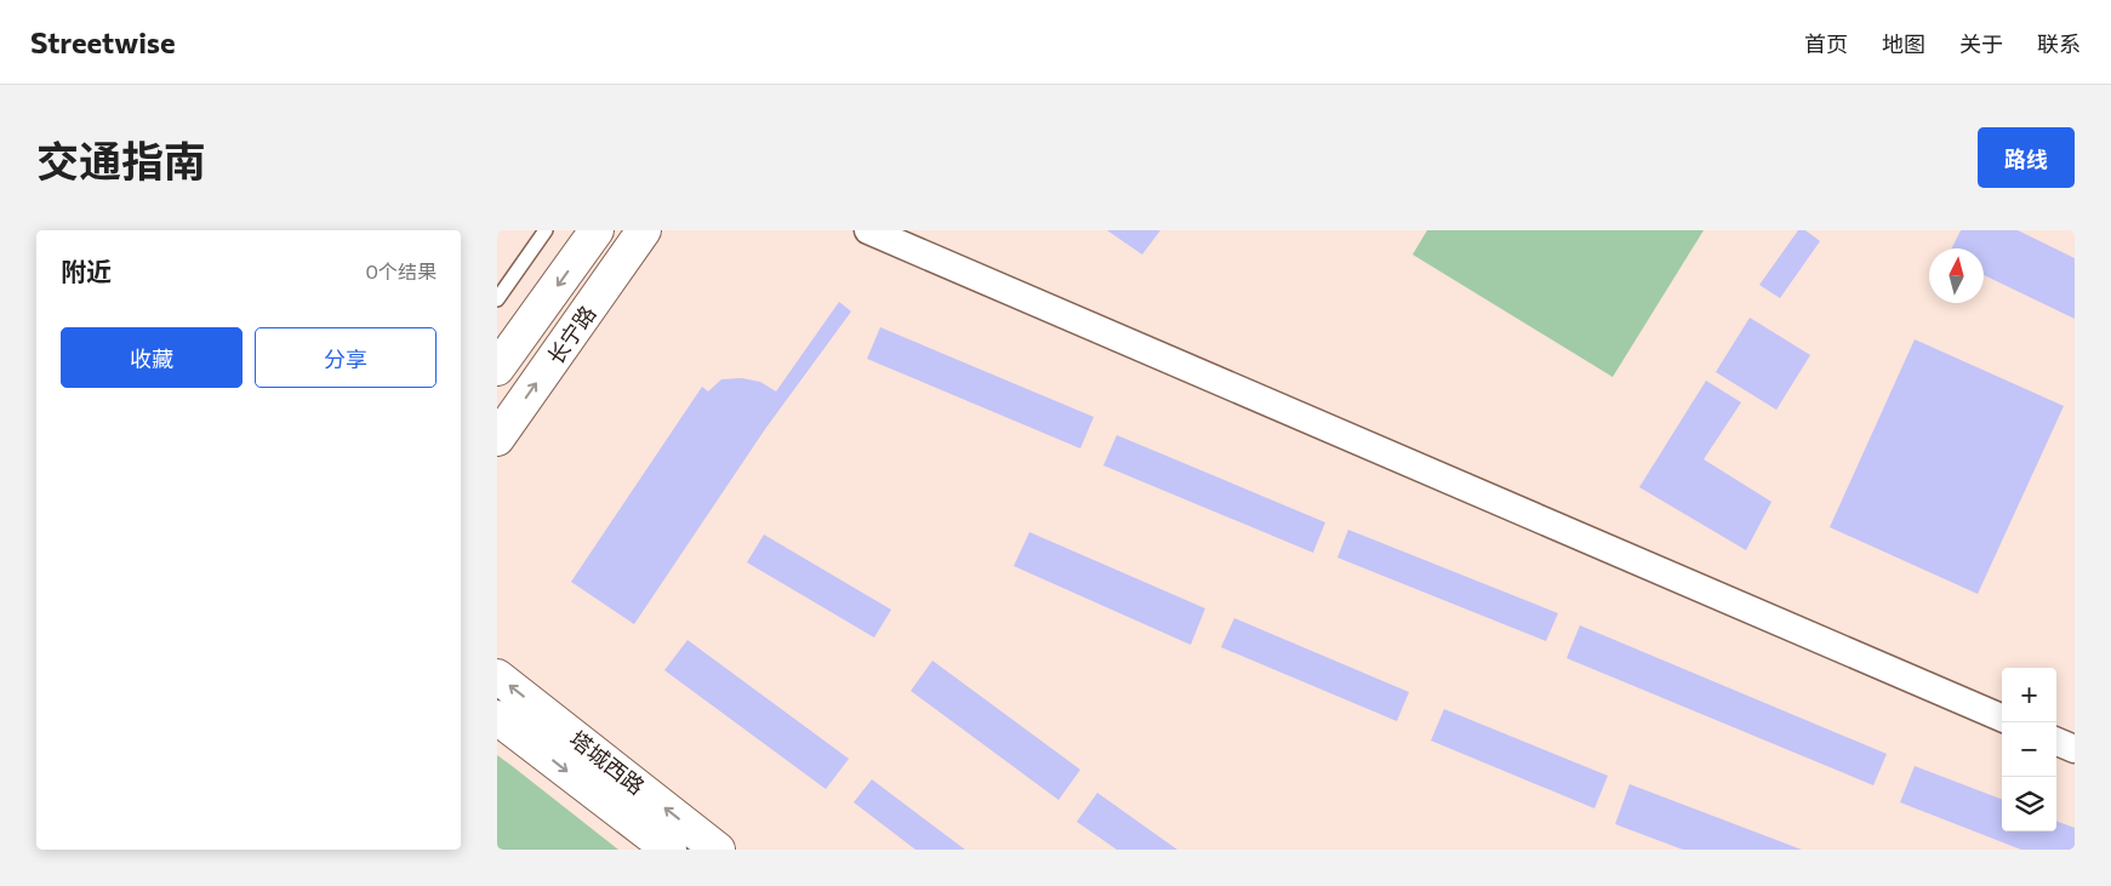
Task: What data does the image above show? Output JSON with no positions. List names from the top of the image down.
{
  "streets": {
    "main road": ["长宁路", "塔城西路"]
  },
  "north": "top",
  "page": {
    "header": "Streetwise",
    "nav": [
      "首页",
      "地图",
      "关于",
      "联系"
    ],
    "title": "交通指南",
    "buttons": [
      "路线",
      ["收藏", "分享"]
    ],
    "heading": ["附近", "0个结果"],
    "map_buttons": ["+", "−"]
  }
}
